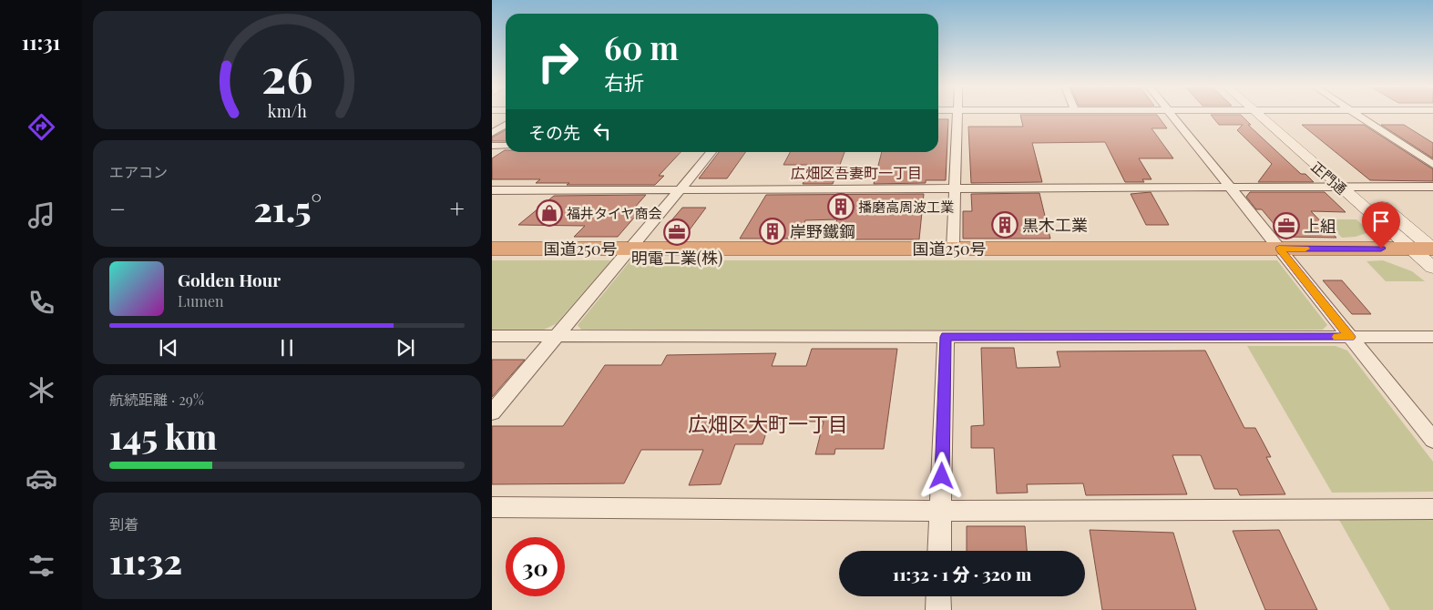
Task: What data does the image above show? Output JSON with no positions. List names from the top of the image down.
{
  "streets": {
    "highway": ["国道250号"],
    "street": ["正門通"]
  },
  "crossings": [
    ["正門通", "国道250号"]
  ],
  "districts": ["広畑区吾妻町一丁目", "広畑区大町一丁目"],
  "places": {
    "building": ["播磨高周波工業", "黒木工業", "岸野鐵鋼"],
    "shop": ["福井タイヤ商会"],
    "office": ["上組", "明電工業(株)"]
  },
  "page": {
    "tabs": "11:31",
    "turn": ["60 m", "右折"],
    "then": "その先",
    "tile": [
      "エアコン",
      ["航続距離 · 29%", "145 km"],
      ["到着", "11:32"]
    ],
    "heat": ["−", "21.5°", "+"],
    "song": ["Golden Hour", "Lumen"],
    "limit": "30",
    "trip": "11:32 · 1 分 · 320 m",
    "gauge": ["26", "km/h"]
  }
}
